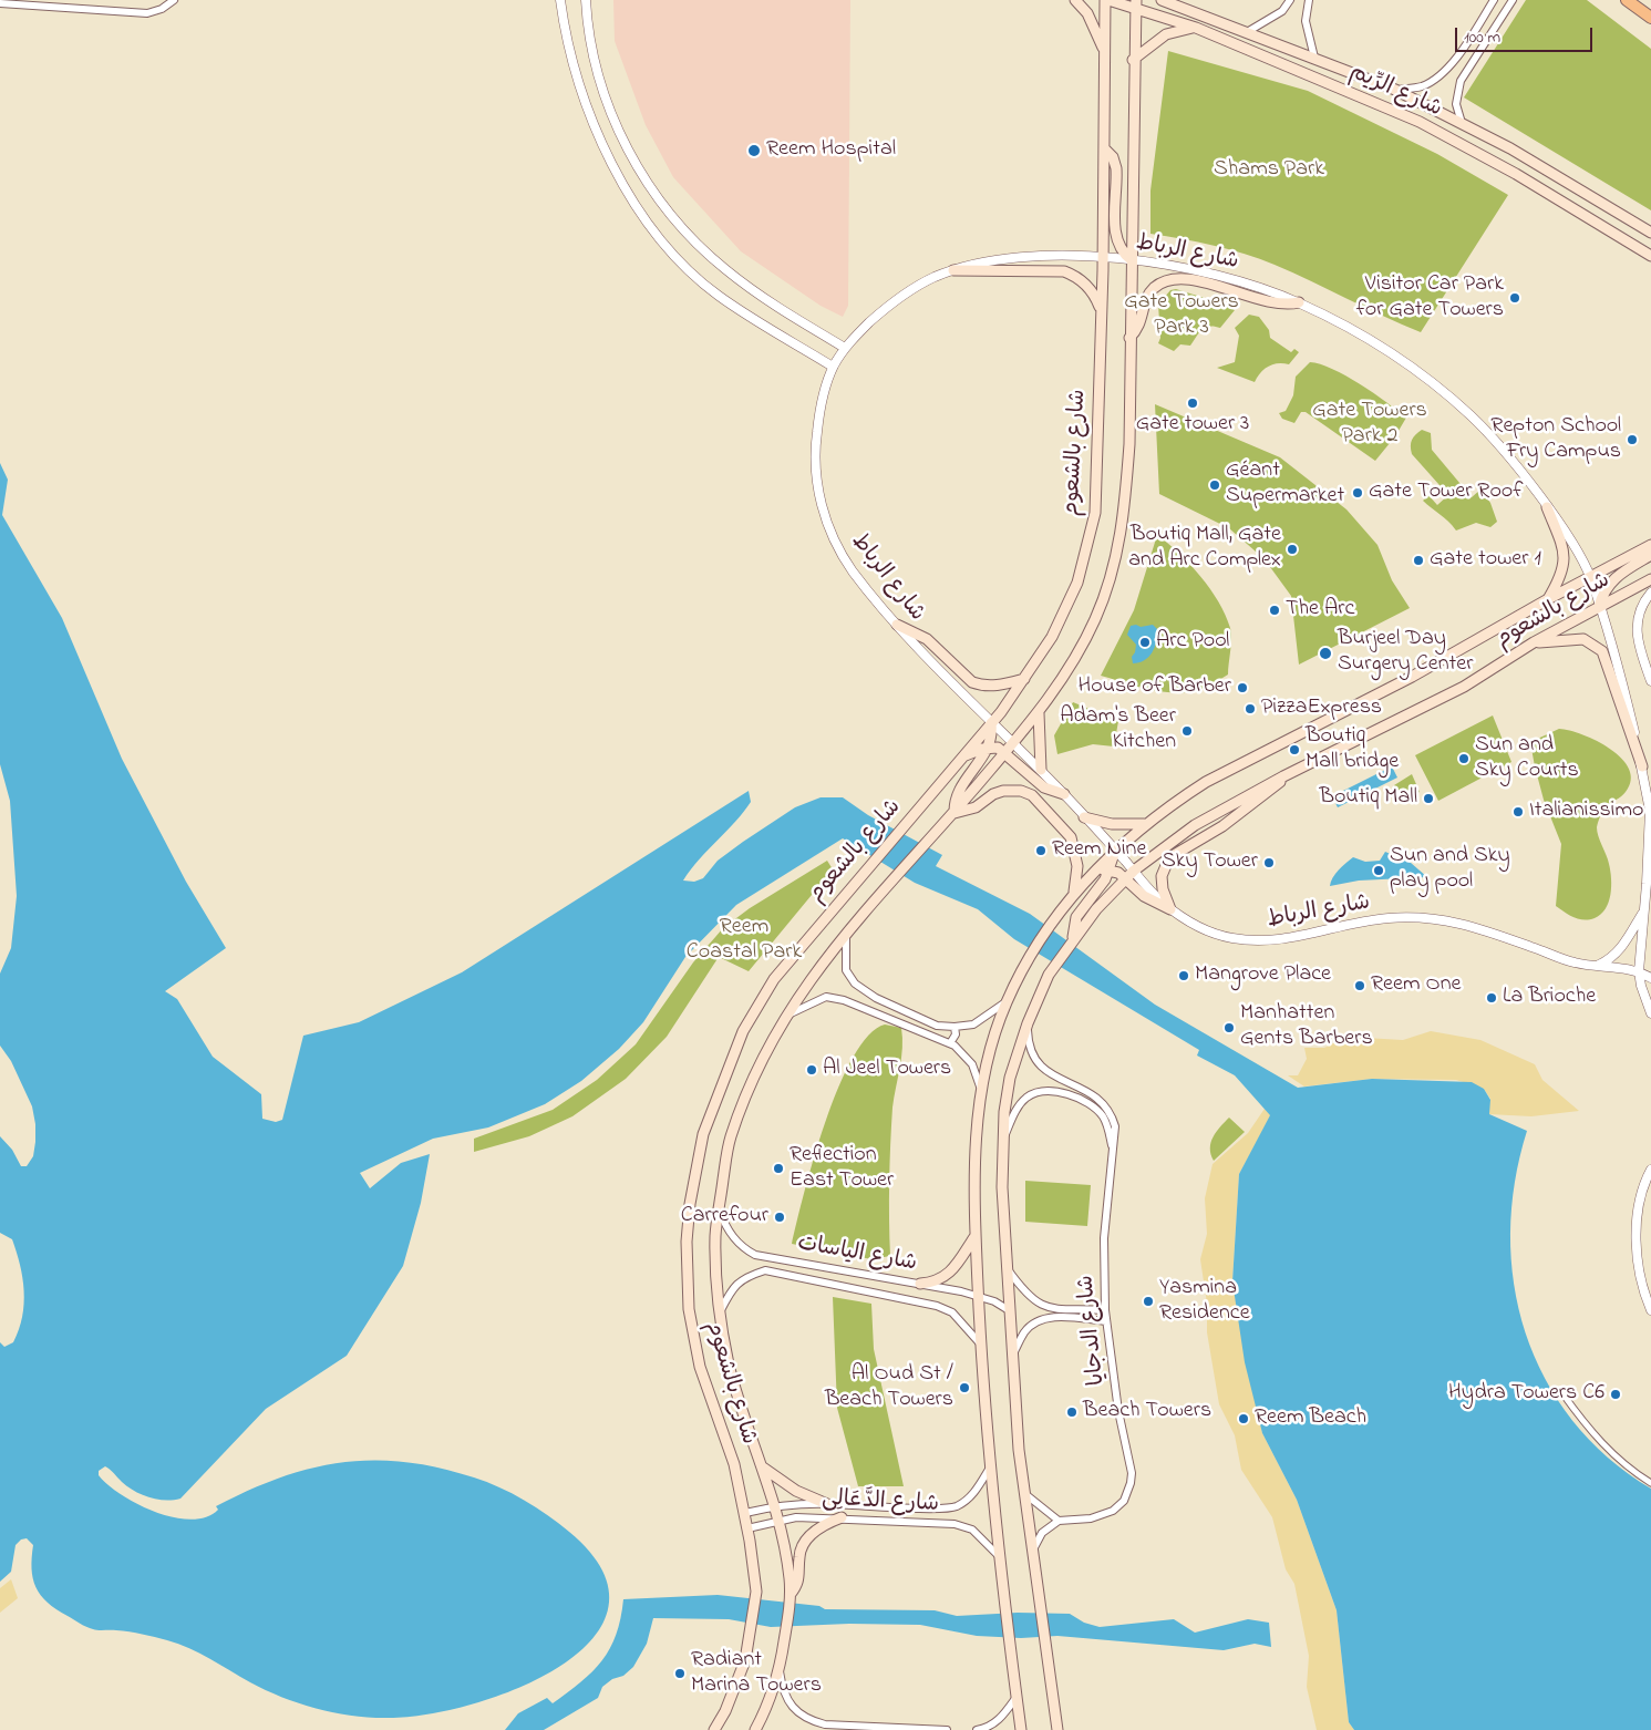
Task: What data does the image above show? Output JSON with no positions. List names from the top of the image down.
{
  "streets": {
    "main road": ["شارع الرِّيم", "شارع بالشعوم"],
    "street": [
      "شارع الرباط",
      "شارع الياسات",
      "شارع الدجايا",
      "شارع الدَّعَالِى"
    ]
  },
  "crossings": [
    ["شارع الرِّيم", "شارع بالشعوم"],
    ["شارع الرباط", "شارع بالشعوم"],
    ["شارع بالشعوم", "شارع الياسات"],
    ["شارع بالشعوم", "شارع الدجايا"],
    ["شارع بالشعوم", "شارع الدَّعَالِى"]
  ],
  "parks": [
    "Shams Park",
    "Gate Towers Park 3",
    "Gate Towers Park 2",
    "Reem Coastal Park"
  ],
  "places": [
    "Reem Hospital",
    "Visitor Car Park for Gate Towers",
    "Gate tower 3",
    "Repton School Fry Campus",
    "Géant Supermarket",
    "Gate Tower Roof",
    "Boutiq Mall, Gate and Arc Complex",
    "Gate tower 1",
    "The Arc",
    "Arc Pool",
    "Burjeel Day Surgery Center",
    "House of Barber",
    "PizzaExpress",
    "Adam's Beer Kitchen",
    "Boutiq Mall bridge",
    "Sun and Sky Courts",
    "Boutiq Mall",
    "Italianissimo",
    "Reem Nine",
    "Sky Tower",
    "Sun and Sky play pool",
    "Mangrove Place",
    "Reem One",
    "La Brioche",
    "Manhatten Gents Barbers",
    "Al Jeel Towers",
    "Reflection East Tower",
    "Carrefour",
    "Yasmina Residence",
    "Al Oud St / Beach Towers",
    "Hydra Towers C6",
    "Beach Towers",
    "Reem Beach",
    "Radiant Marina Towers"
  ],
  "scale_bar": "100 m"
}
